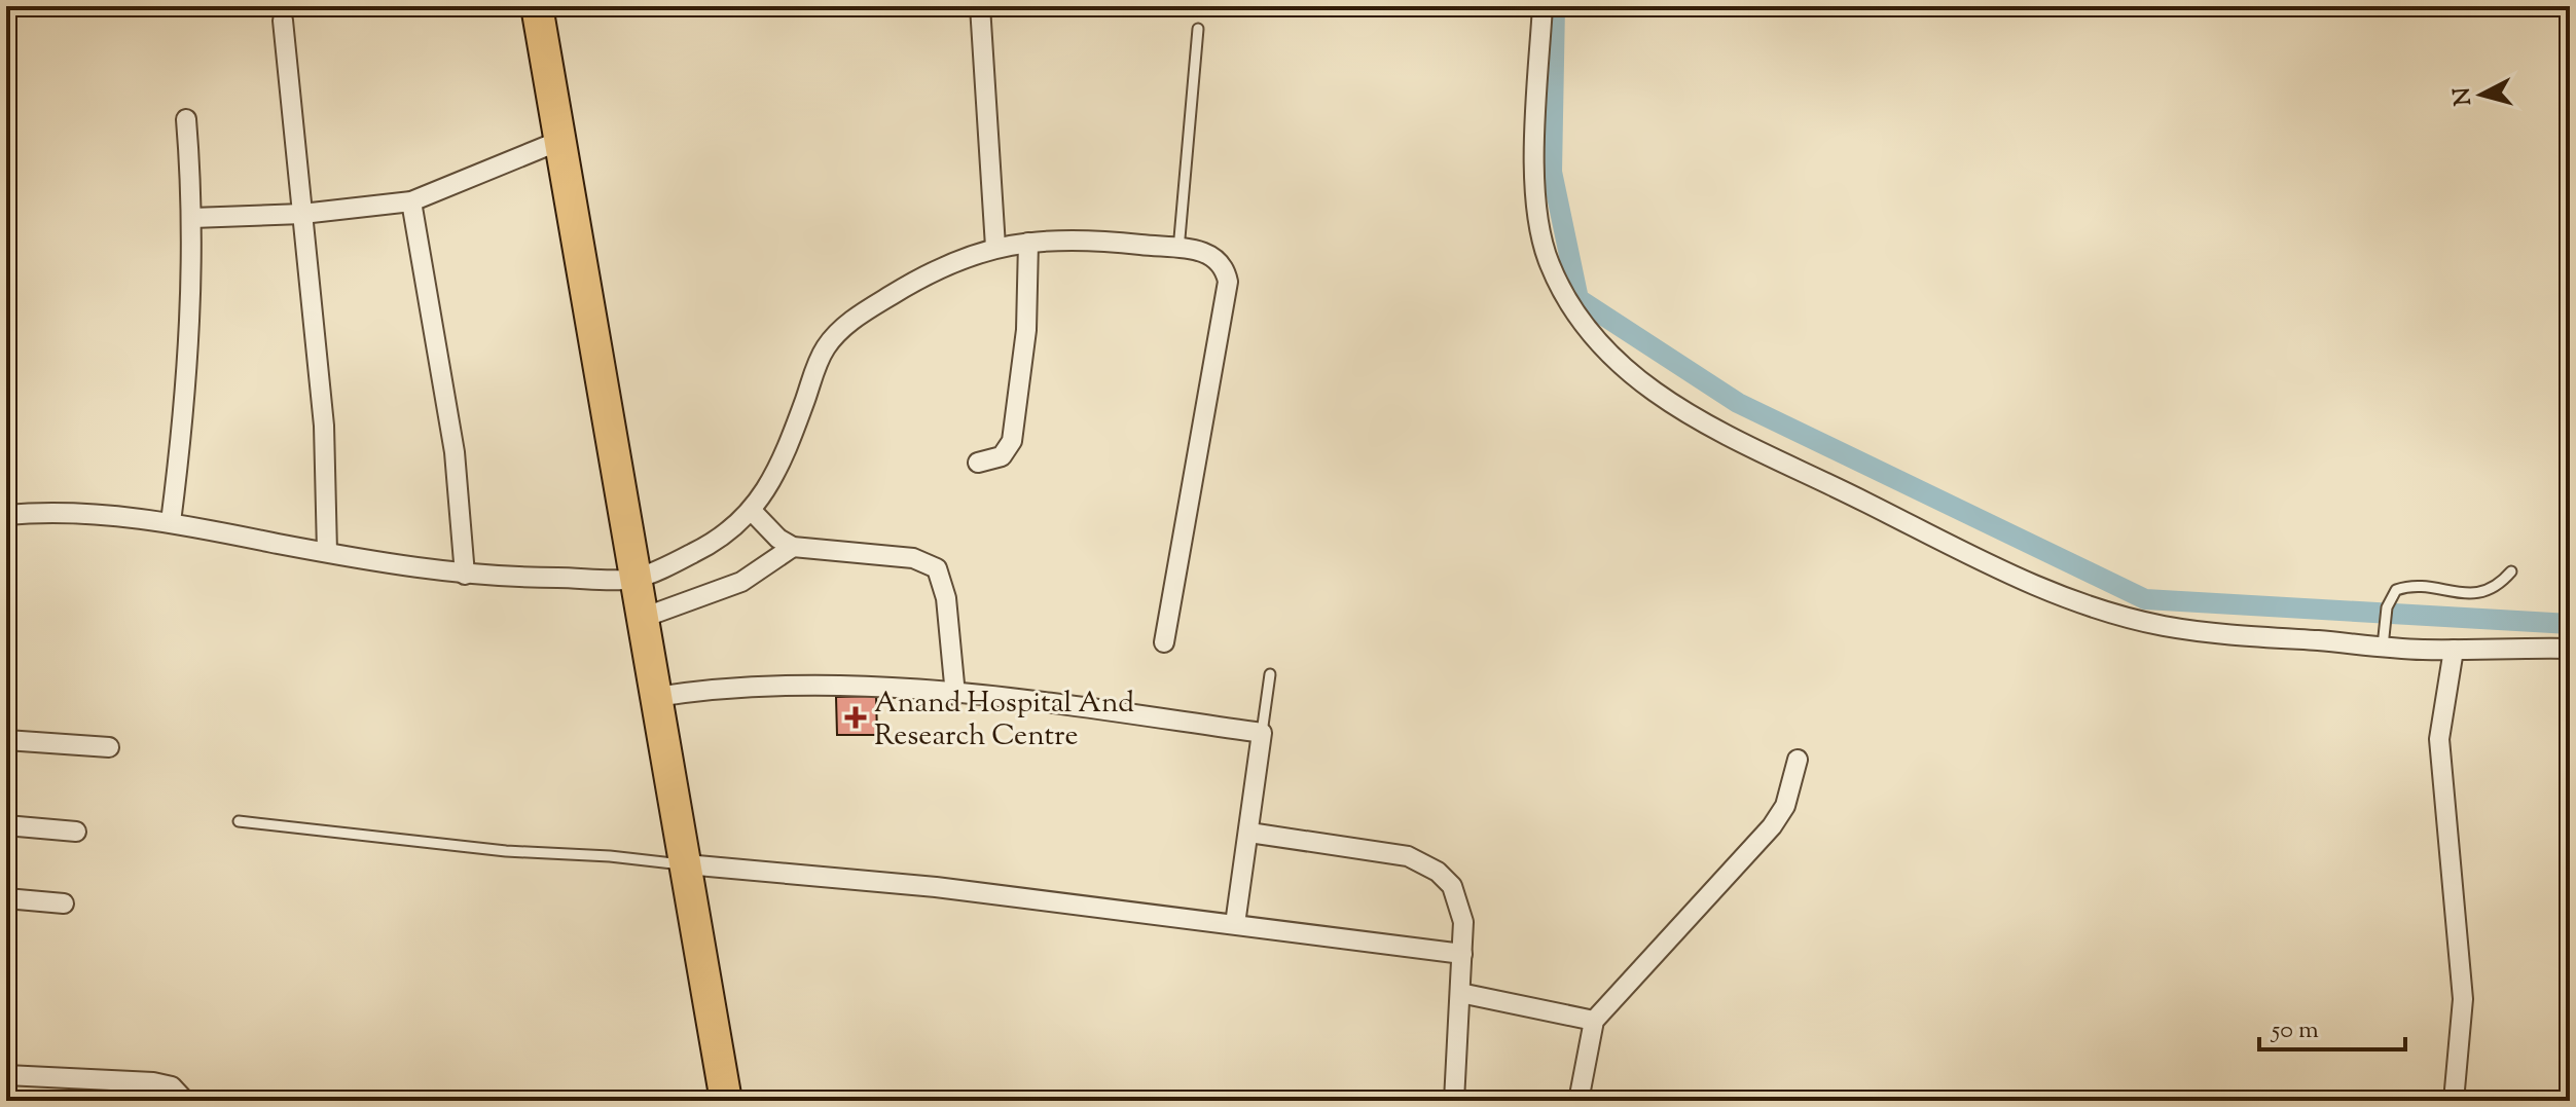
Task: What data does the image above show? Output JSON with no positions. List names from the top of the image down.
{
  "places": {
    "health": ["Anand Hospital And Research Centre"]
  },
  "scale_bar": "50 m",
  "north": "left"
}
